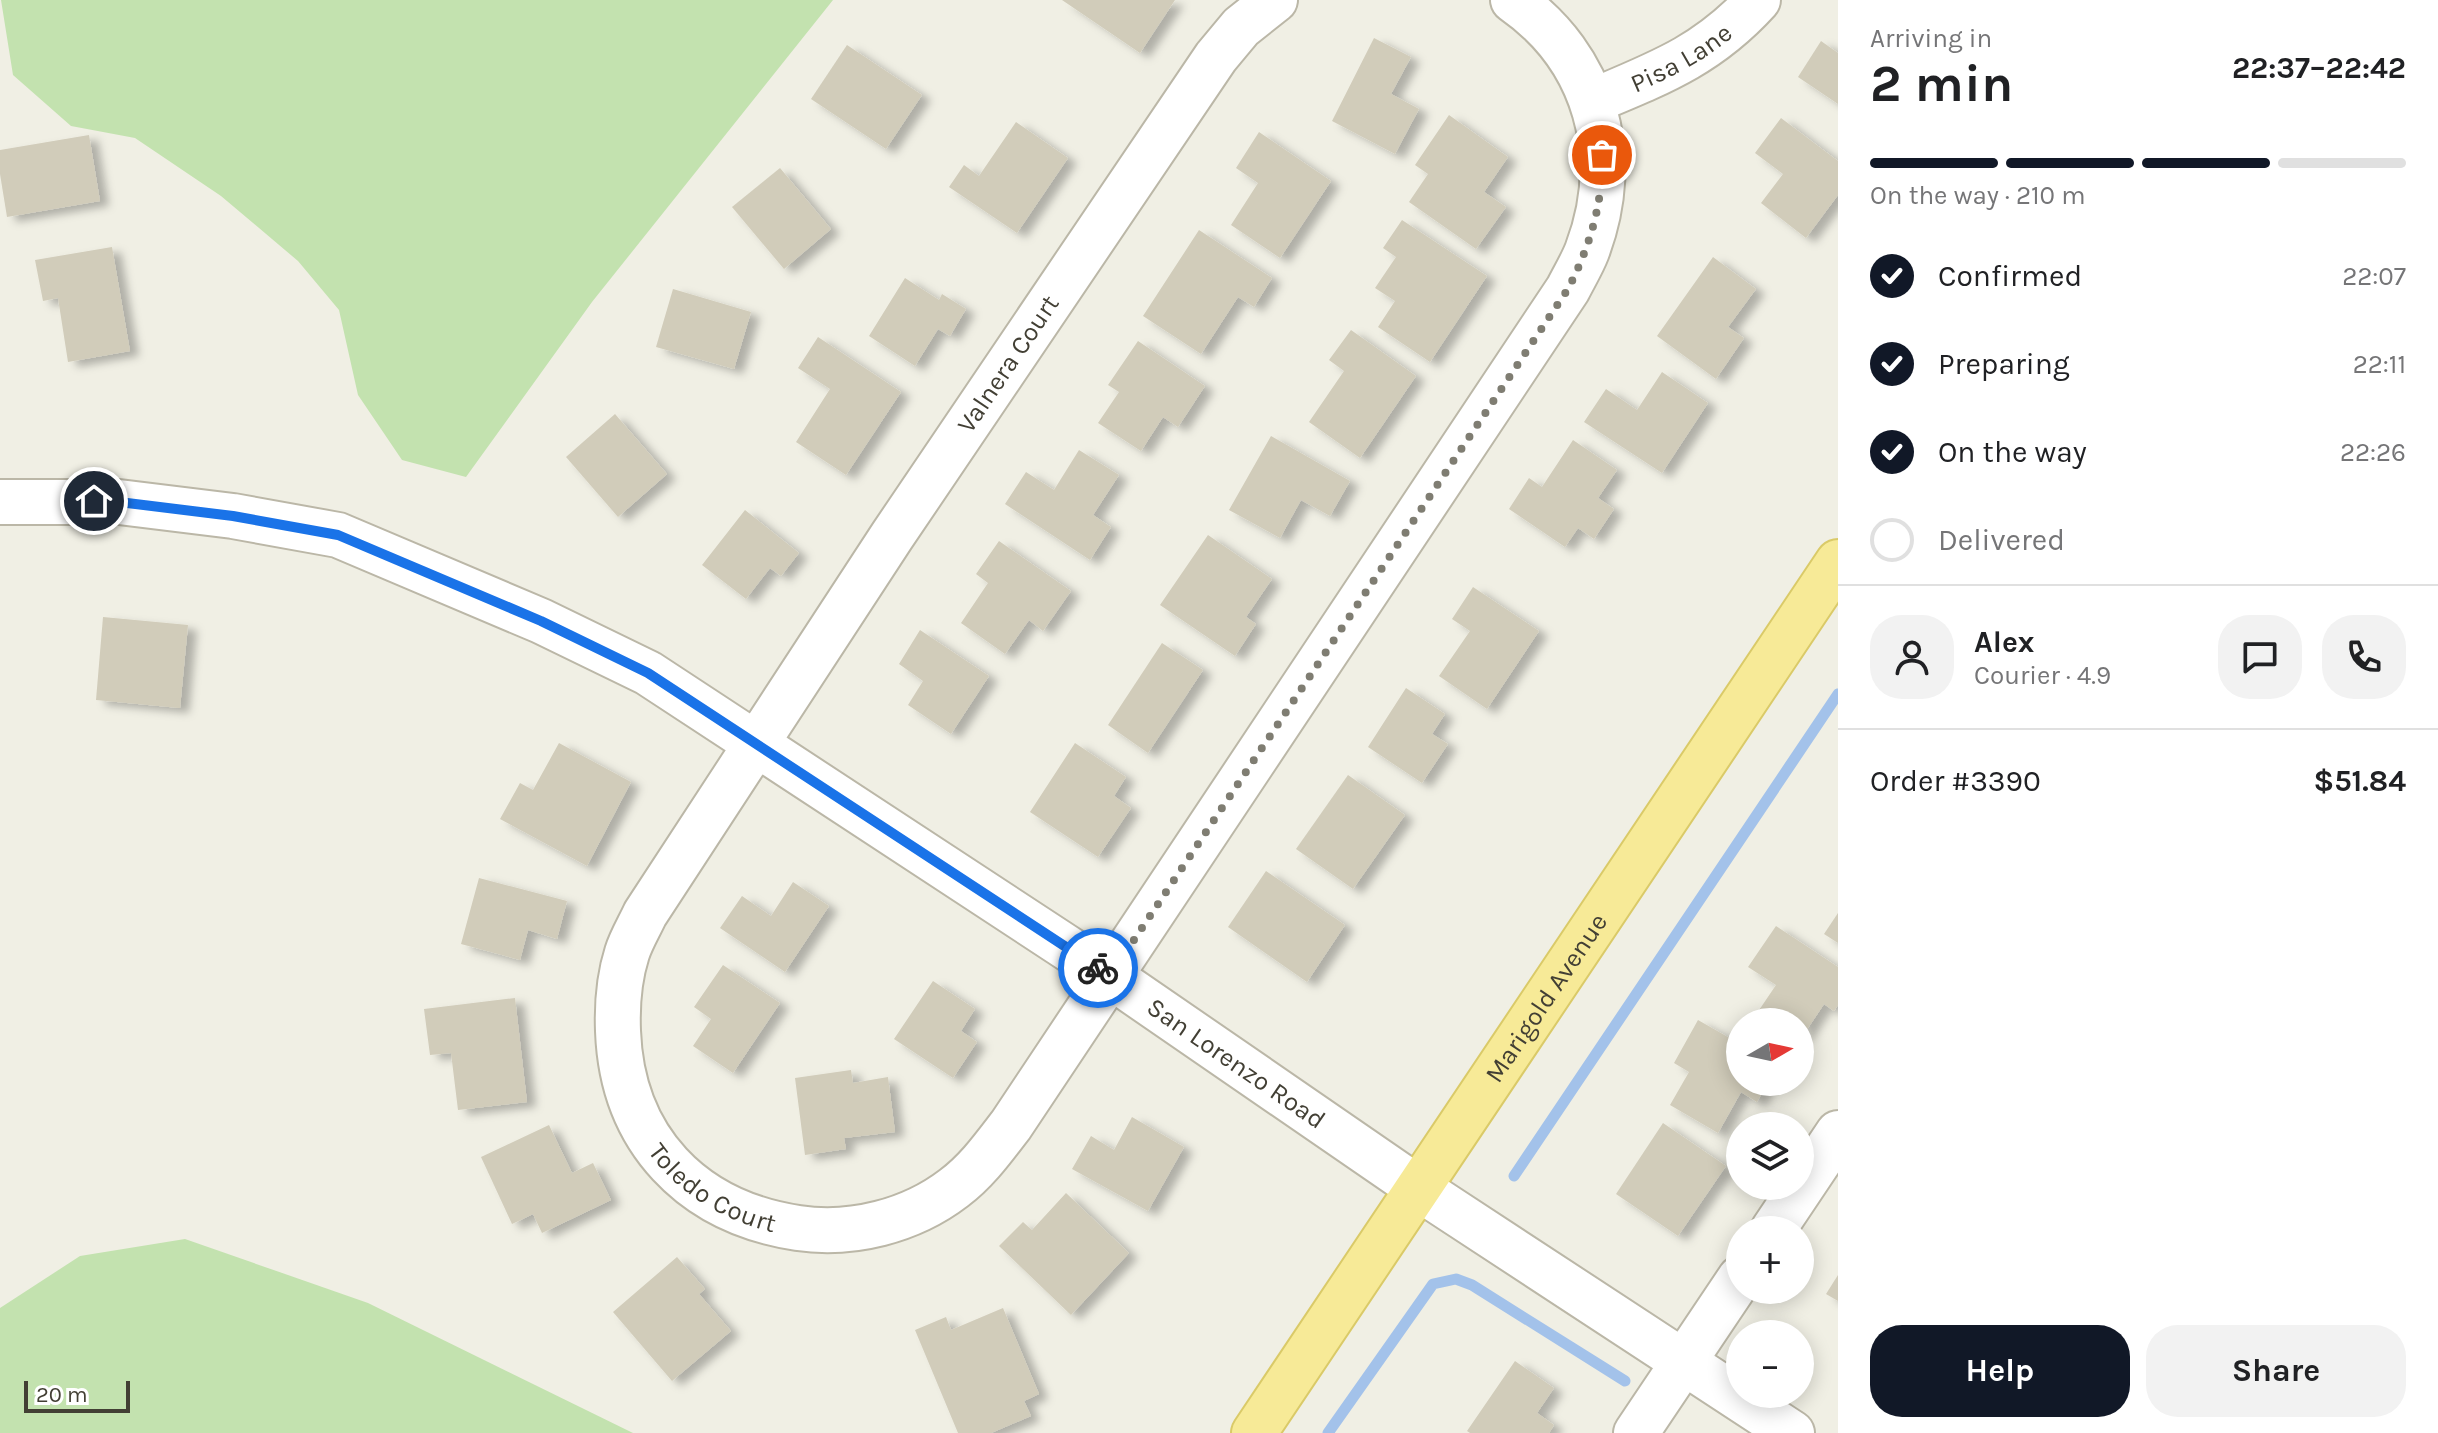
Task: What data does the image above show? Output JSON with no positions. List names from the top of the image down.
{
  "streets": {
    "main road": ["Marigold Avenue"],
    "street": [
      "Pisa Lane",
      "Valnera Court",
      "San Lorenzo Road",
      "Toledo Court"
    ]
  },
  "crossings": [
    ["Valnera Court", "San Lorenzo Road"],
    ["Valnera Court", "Toledo Court"],
    ["Marigold Avenue", "San Lorenzo Road"],
    ["San Lorenzo Road", "Toledo Court"]
  ],
  "scale_bar": "20 m",
  "north": "right",
  "page": {
    "heading": ["2 min", "Arriving in", "22:37–22:42"],
    "panel": [
      "Alex",
      "Courier · 4.9",
      "Order #3390",
      "$51.84"
    ],
    "bar": "On the way · 210 m",
    "list": [
      ["Confirmed", "22:07"],
      ["Preparing", "22:11"],
      ["On the way", "22:26"],
      "Delivered"
    ],
    "map_buttons": ["+", "−"],
    "buttons": ["Help", "Share"],
    "scale": "20 m"
  }
}
